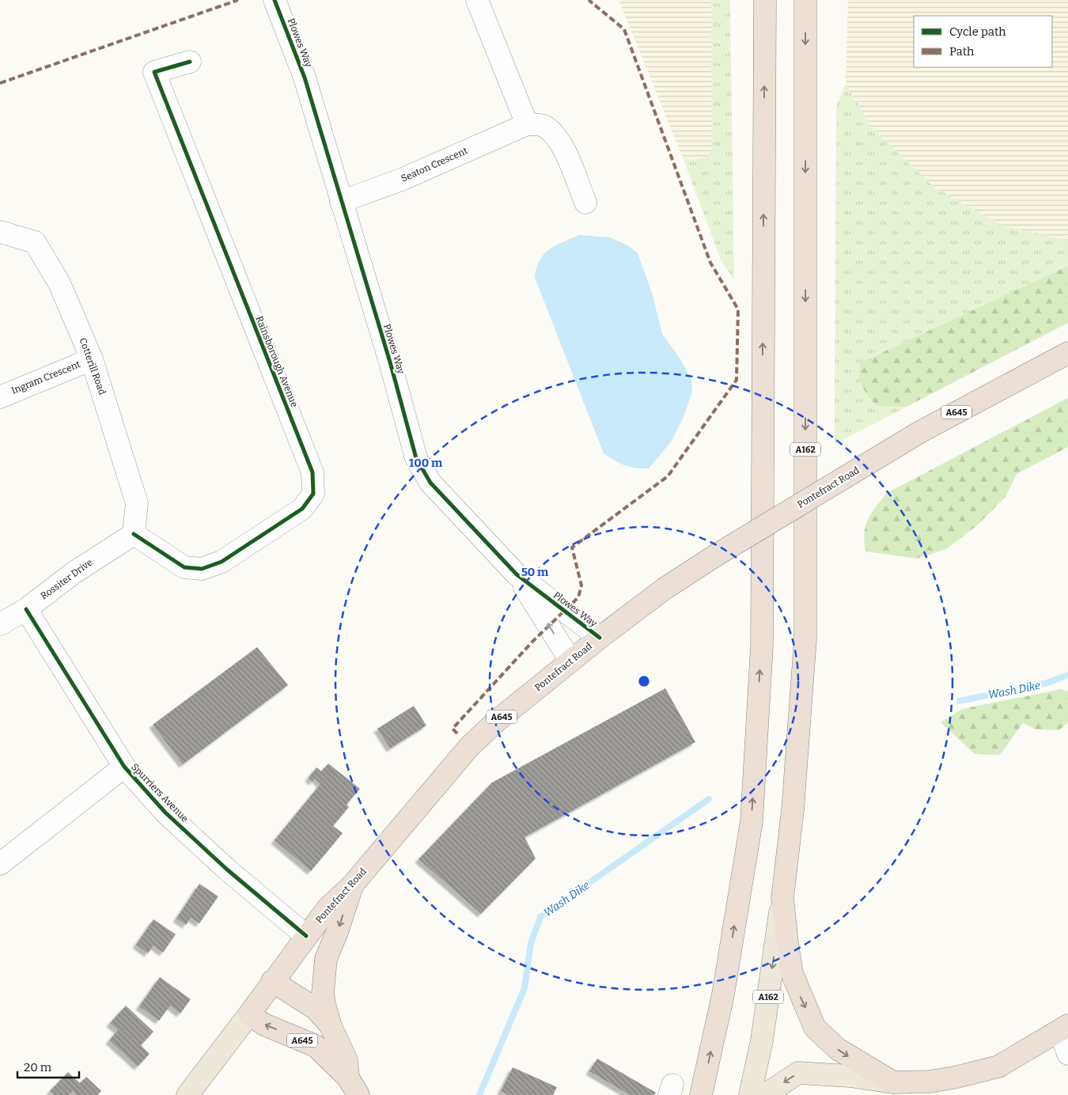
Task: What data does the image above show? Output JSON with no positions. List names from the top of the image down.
{
  "streets": {
    "highway": ["A645", "A162", "Pontefract Road"],
    "street": [
      "Plowes Way",
      "Seaton Crescent",
      "Rainsborough Avenue",
      "Cotterill Road",
      "Ingram Crescent",
      "Rossiter Drive",
      "Spurriers Avenue"
    ]
  },
  "crossings": [
    ["Plowes Way", "Seaton Crescent"],
    ["Plowes Way", "Pontefract Road"],
    ["Rainsborough Avenue", "Cotterill Road"],
    ["Rainsborough Avenue", "Rossiter Drive"],
    ["Cotterill Road", "Ingram Crescent"],
    ["Cotterill Road", "Rossiter Drive"],
    ["A645", "Pontefract Road"],
    ["Pontefract Road", "Spurriers Avenue"],
    ["Rossiter Drive", "Spurriers Avenue"]
  ],
  "water": ["Wash Dike"],
  "legend": ["Cycle path", "Path"],
  "scale_bar": "20 m",
  "rings": ["100 m", "50 m"]
}
